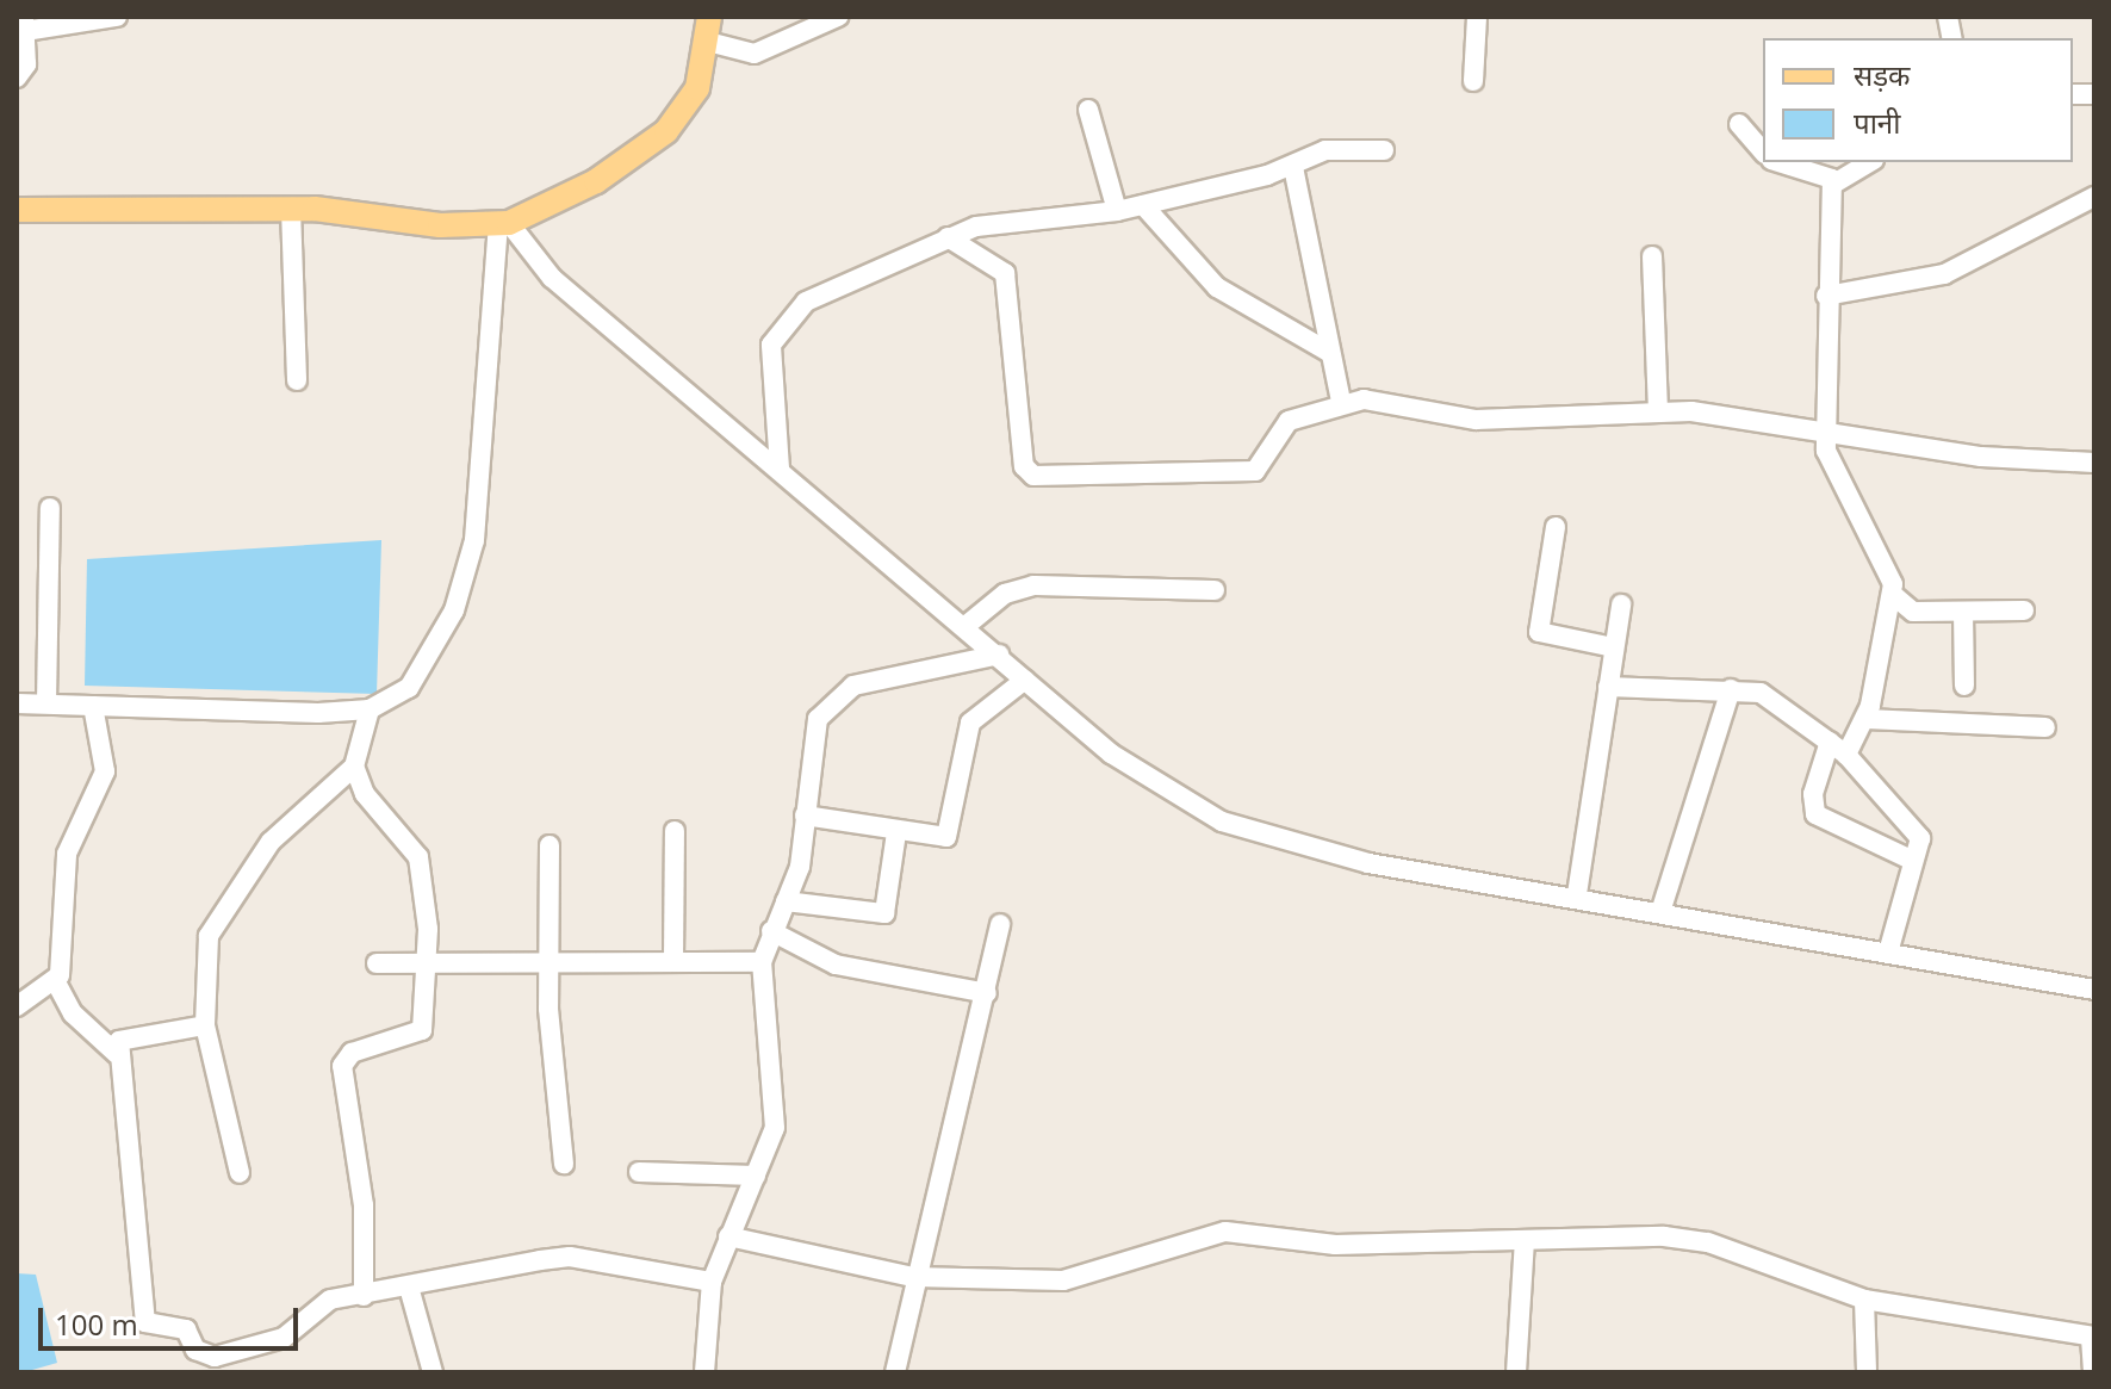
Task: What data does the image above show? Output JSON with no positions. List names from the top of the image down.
{
  "legend": ["सड़क", "पानी"],
  "scale_bar": "100 m"
}
